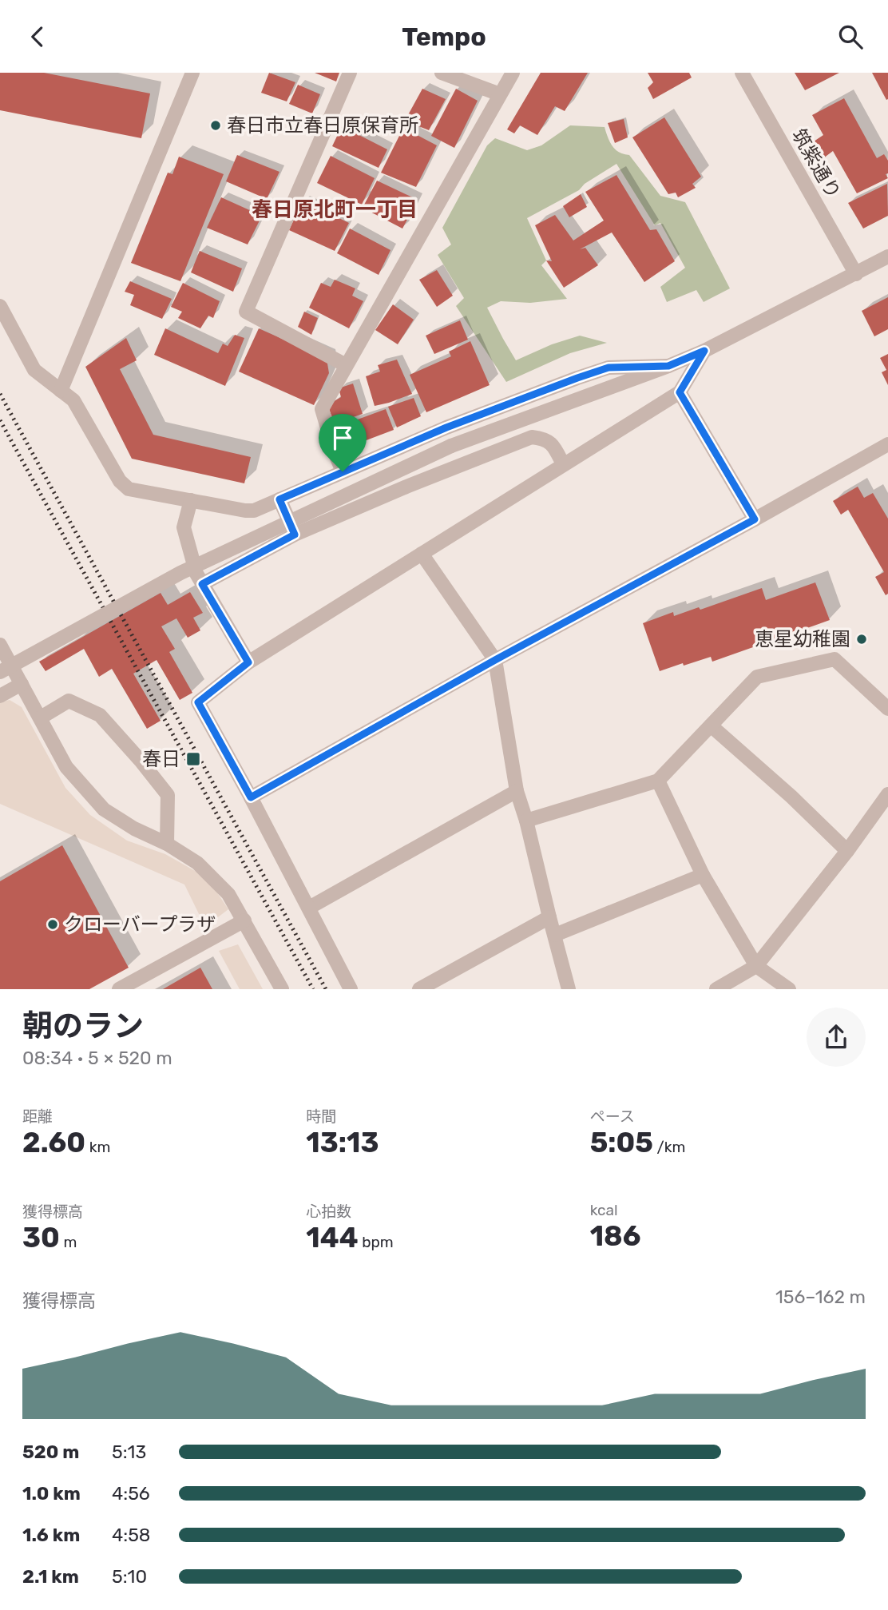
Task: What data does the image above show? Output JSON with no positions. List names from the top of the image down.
{
  "streets": {
    "street": ["筑紫通り"]
  },
  "districts": ["春日原北町一丁目"],
  "places": {
    "other": ["春日市立春日原保育所", "恵星幼稚園", "クローバープラザ"],
    "transit": ["春日"]
  },
  "page": {
    "header": "Tempo",
    "heading": ["朝のラン", "08:34 · 5 × 520 m"],
    "stats": [
      ["距離", "2.60 km"],
      ["時間", "13:13"],
      ["ペース", "5:05 /km"],
      ["獲得標高", "30 m"],
      ["心拍数", "144 bpm"],
      ["kcal", "186"]
    ],
    "chart": ["獲得標高", "156–162 m"],
    "list": [
      {
        "name": "520 m",
        "note": "5:13"
      },
      {
        "name": "1.0 km",
        "note": "4:56"
      },
      {
        "name": "1.6 km",
        "note": "4:58"
      },
      {
        "name": "2.1 km",
        "note": "5:10"
      }
    ]
  }
}
